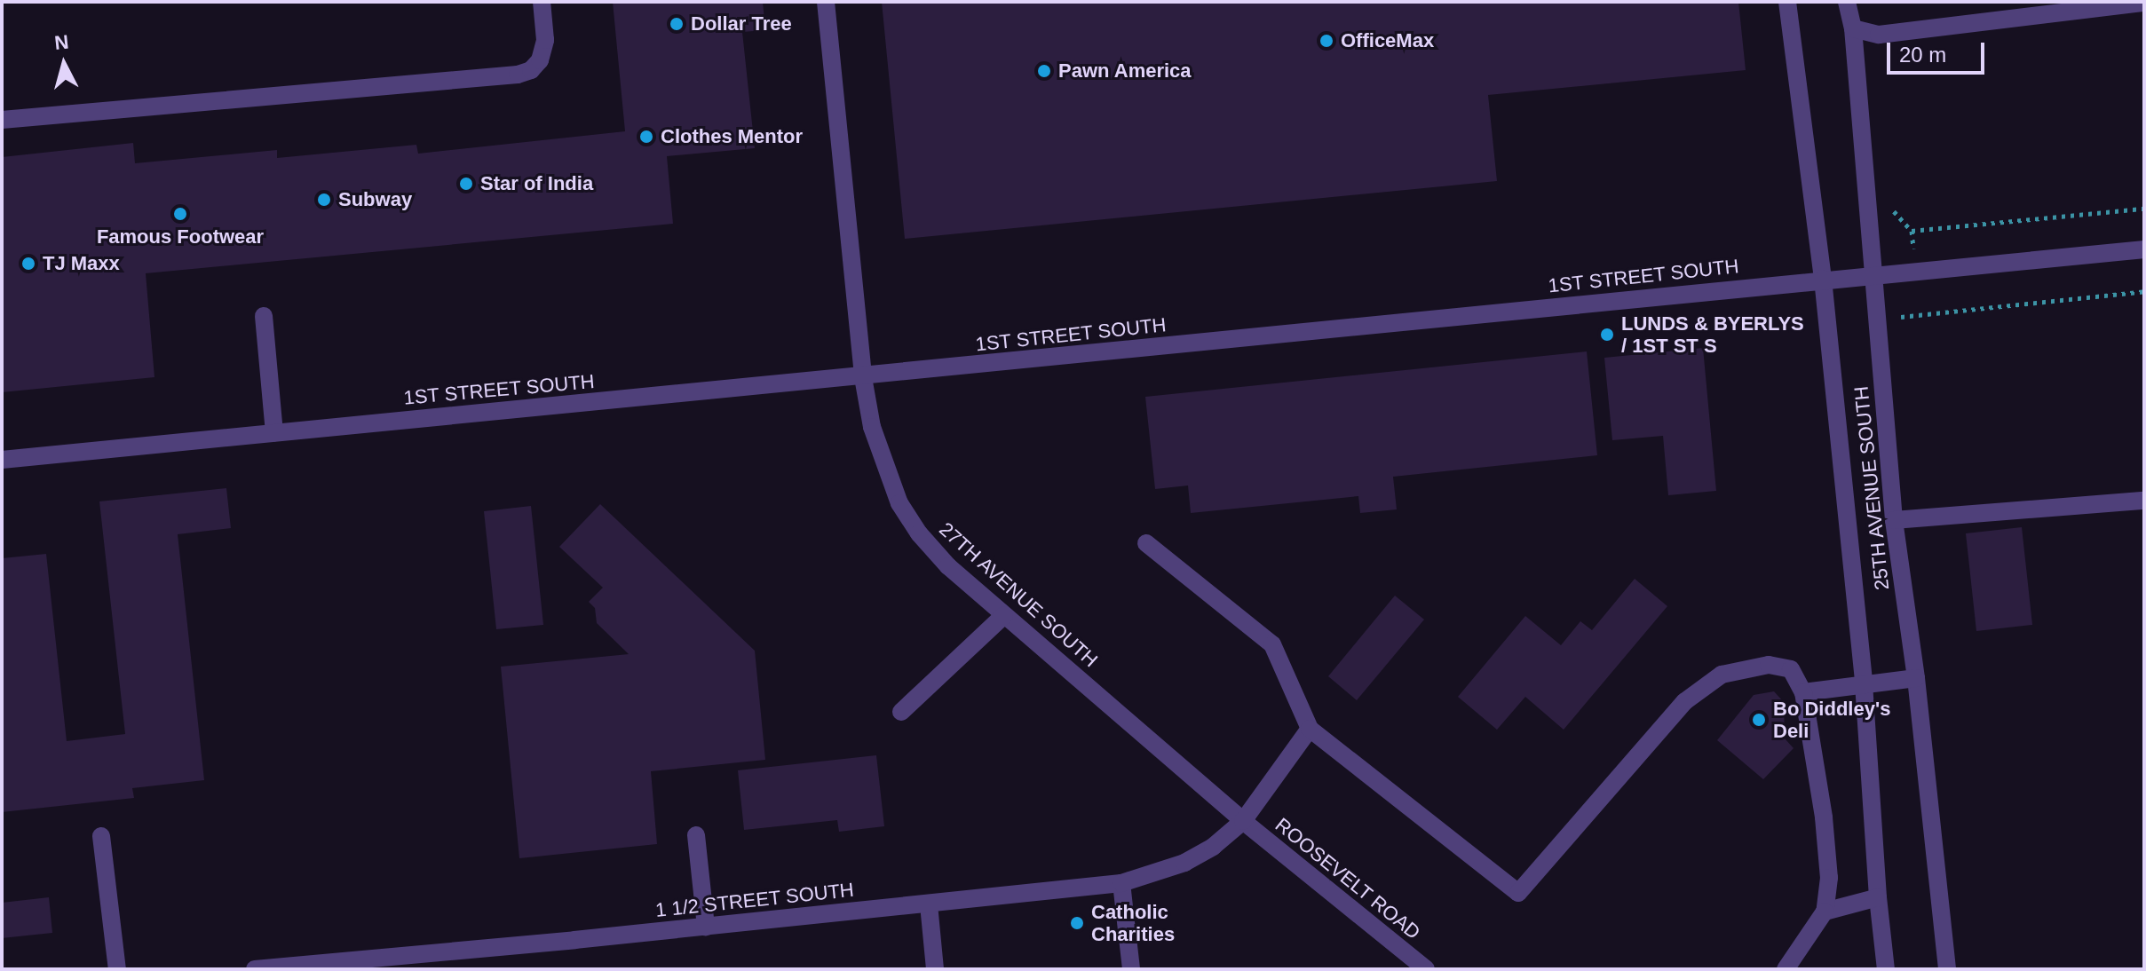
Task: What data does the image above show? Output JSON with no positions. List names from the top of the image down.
{
  "streets": {
    "street": [
      "1ST STREET SOUTH",
      "25TH AVENUE SOUTH",
      "27TH AVENUE SOUTH",
      "ROOSEVELT ROAD",
      "1 1/2 STREET SOUTH"
    ]
  },
  "crossings": [
    ["1ST STREET SOUTH", "25TH AVENUE SOUTH"],
    ["1ST STREET SOUTH", "27TH AVENUE SOUTH"],
    ["27TH AVENUE SOUTH", "ROOSEVELT ROAD"],
    ["27TH AVENUE SOUTH", "1 1/2 STREET SOUTH"],
    ["ROOSEVELT ROAD", "1 1/2 STREET SOUTH"]
  ],
  "places": [
    "Dollar Tree",
    "OfficeMax",
    "Pawn America",
    "Clothes Mentor",
    "Star of India",
    "Subway",
    "Famous Footwear",
    "TJ Maxx",
    "LUNDS & BYERLYS / 1ST ST S",
    "Bo Diddley's Deli",
    "Catholic Charities"
  ],
  "scale_bar": "20 m",
  "north": "top"
}
